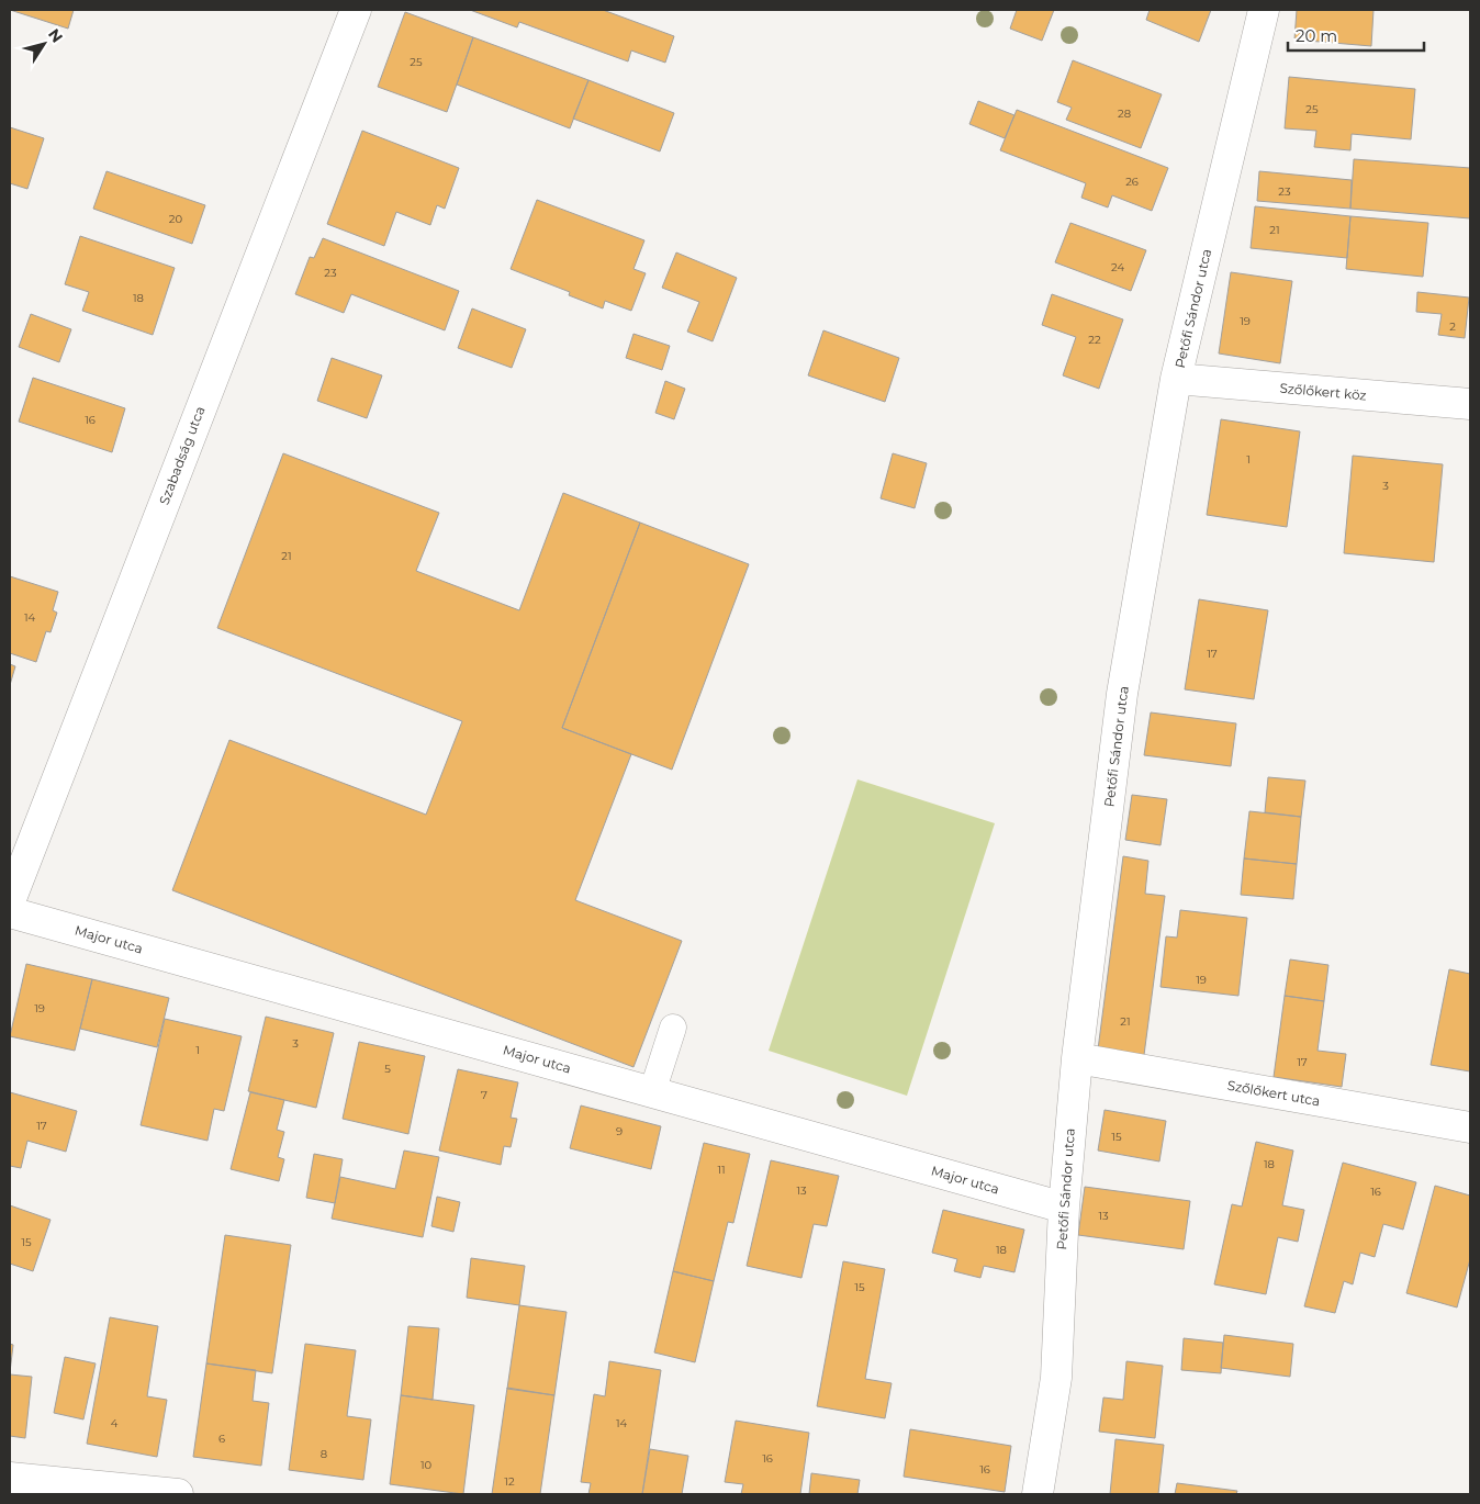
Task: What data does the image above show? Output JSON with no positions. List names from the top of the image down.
{
  "streets": {
    "street": [
      "Petőfi Sándor utca",
      "Szőlőkert köz",
      "Szabadság utca",
      "Major utca",
      "Szőlőkert utca"
    ]
  },
  "crossings": [
    ["Petőfi Sándor utca", "Szőlőkert köz"],
    ["Petőfi Sándor utca", "Major utca"],
    ["Petőfi Sándor utca", "Szőlőkert utca"]
  ],
  "house_numbers": [
    "25",
    "25",
    "28",
    "26",
    "23",
    "20",
    "21",
    "24",
    "23",
    "18",
    "19",
    "2",
    "22",
    "16",
    "1",
    "3",
    "21",
    "14",
    "17",
    "19",
    "19",
    "21",
    "3",
    "1",
    "17",
    "5",
    "7",
    "17",
    "9",
    "15",
    "18",
    "11",
    "13",
    "16",
    "13",
    "15",
    "18",
    "15",
    "4",
    "14",
    "6",
    "8",
    "16",
    "10",
    "16",
    "12"
  ],
  "scale_bar": "20 m",
  "north": "top right"
}
